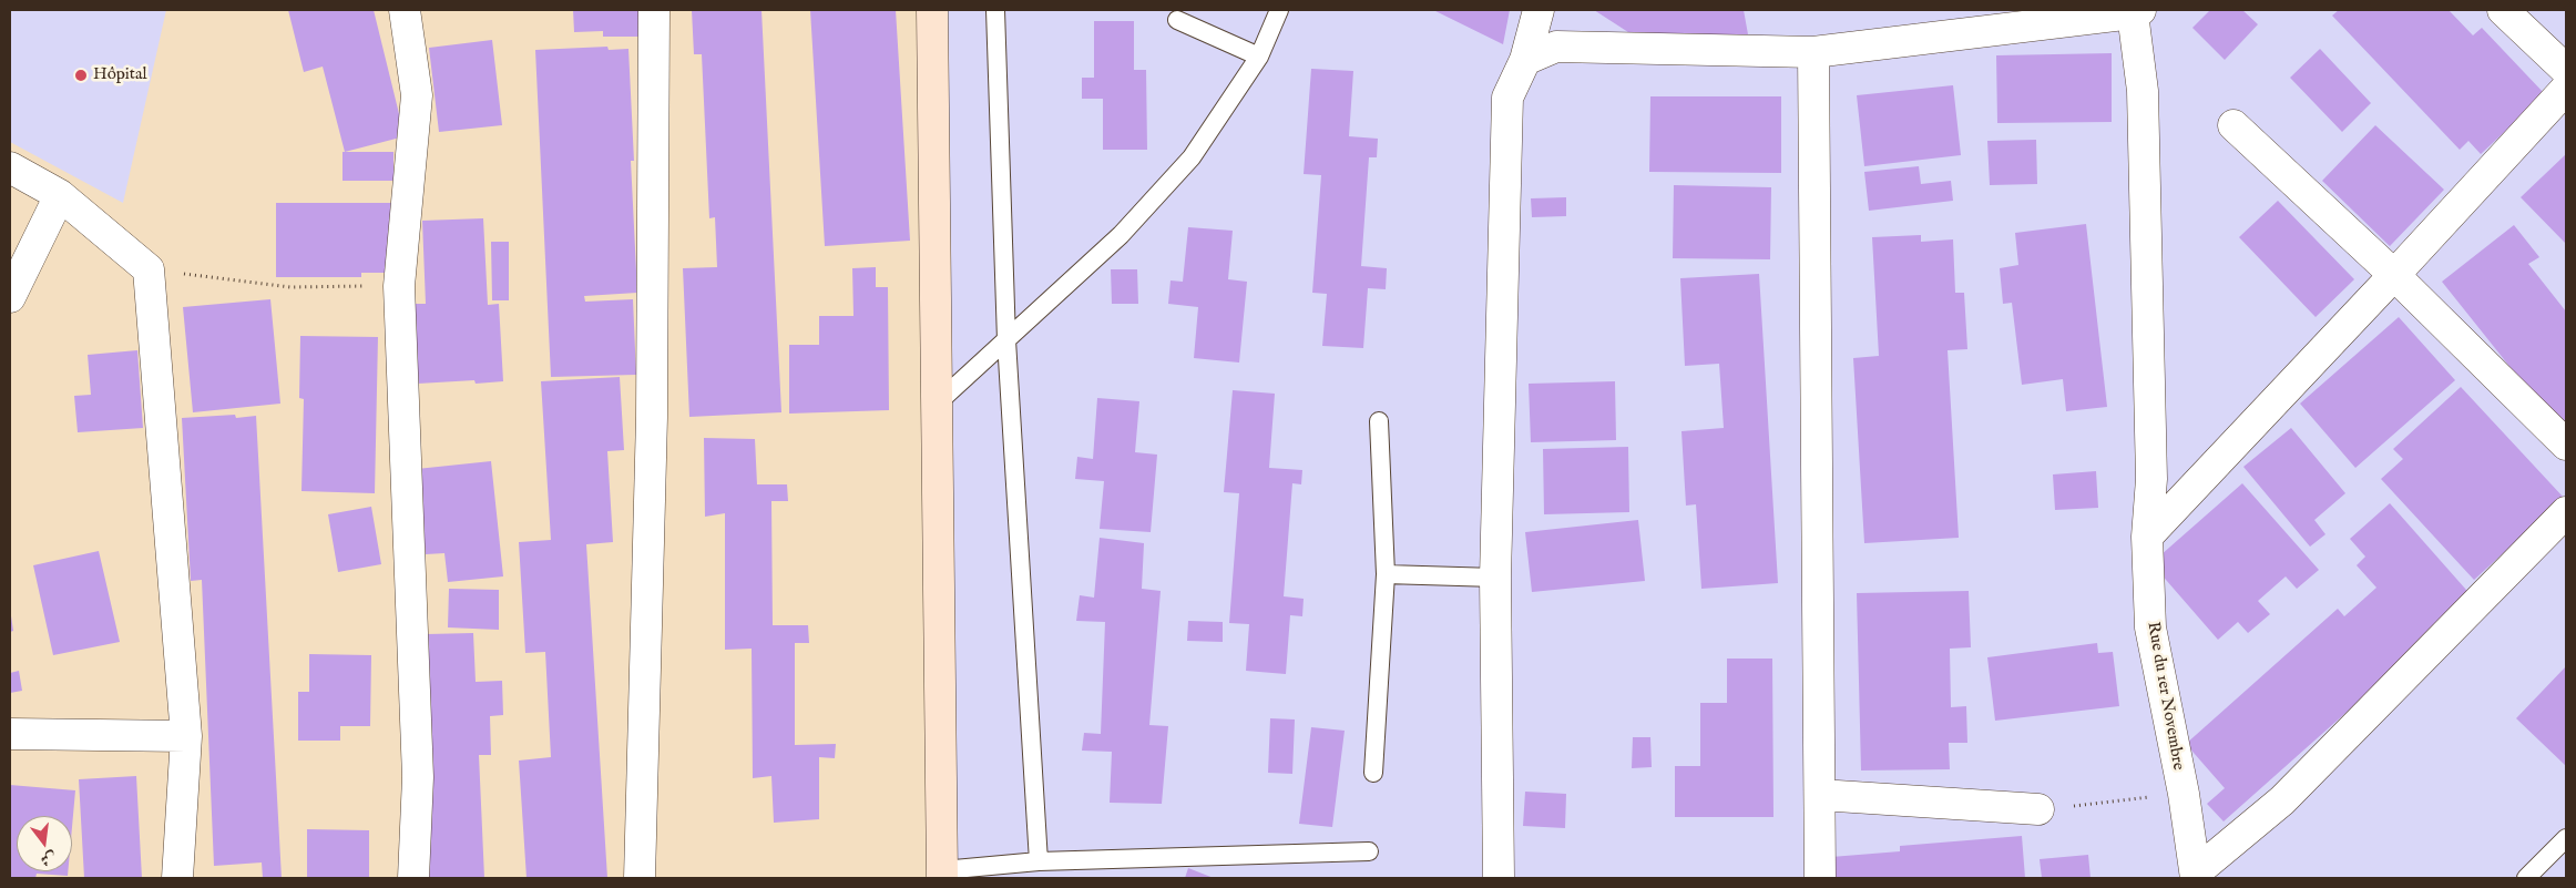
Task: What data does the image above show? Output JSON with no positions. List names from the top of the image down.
{
  "streets": {
    "street": ["Rue du 1er Novembre"]
  },
  "places": ["Hôpital"],
  "north": "bottom"
}
